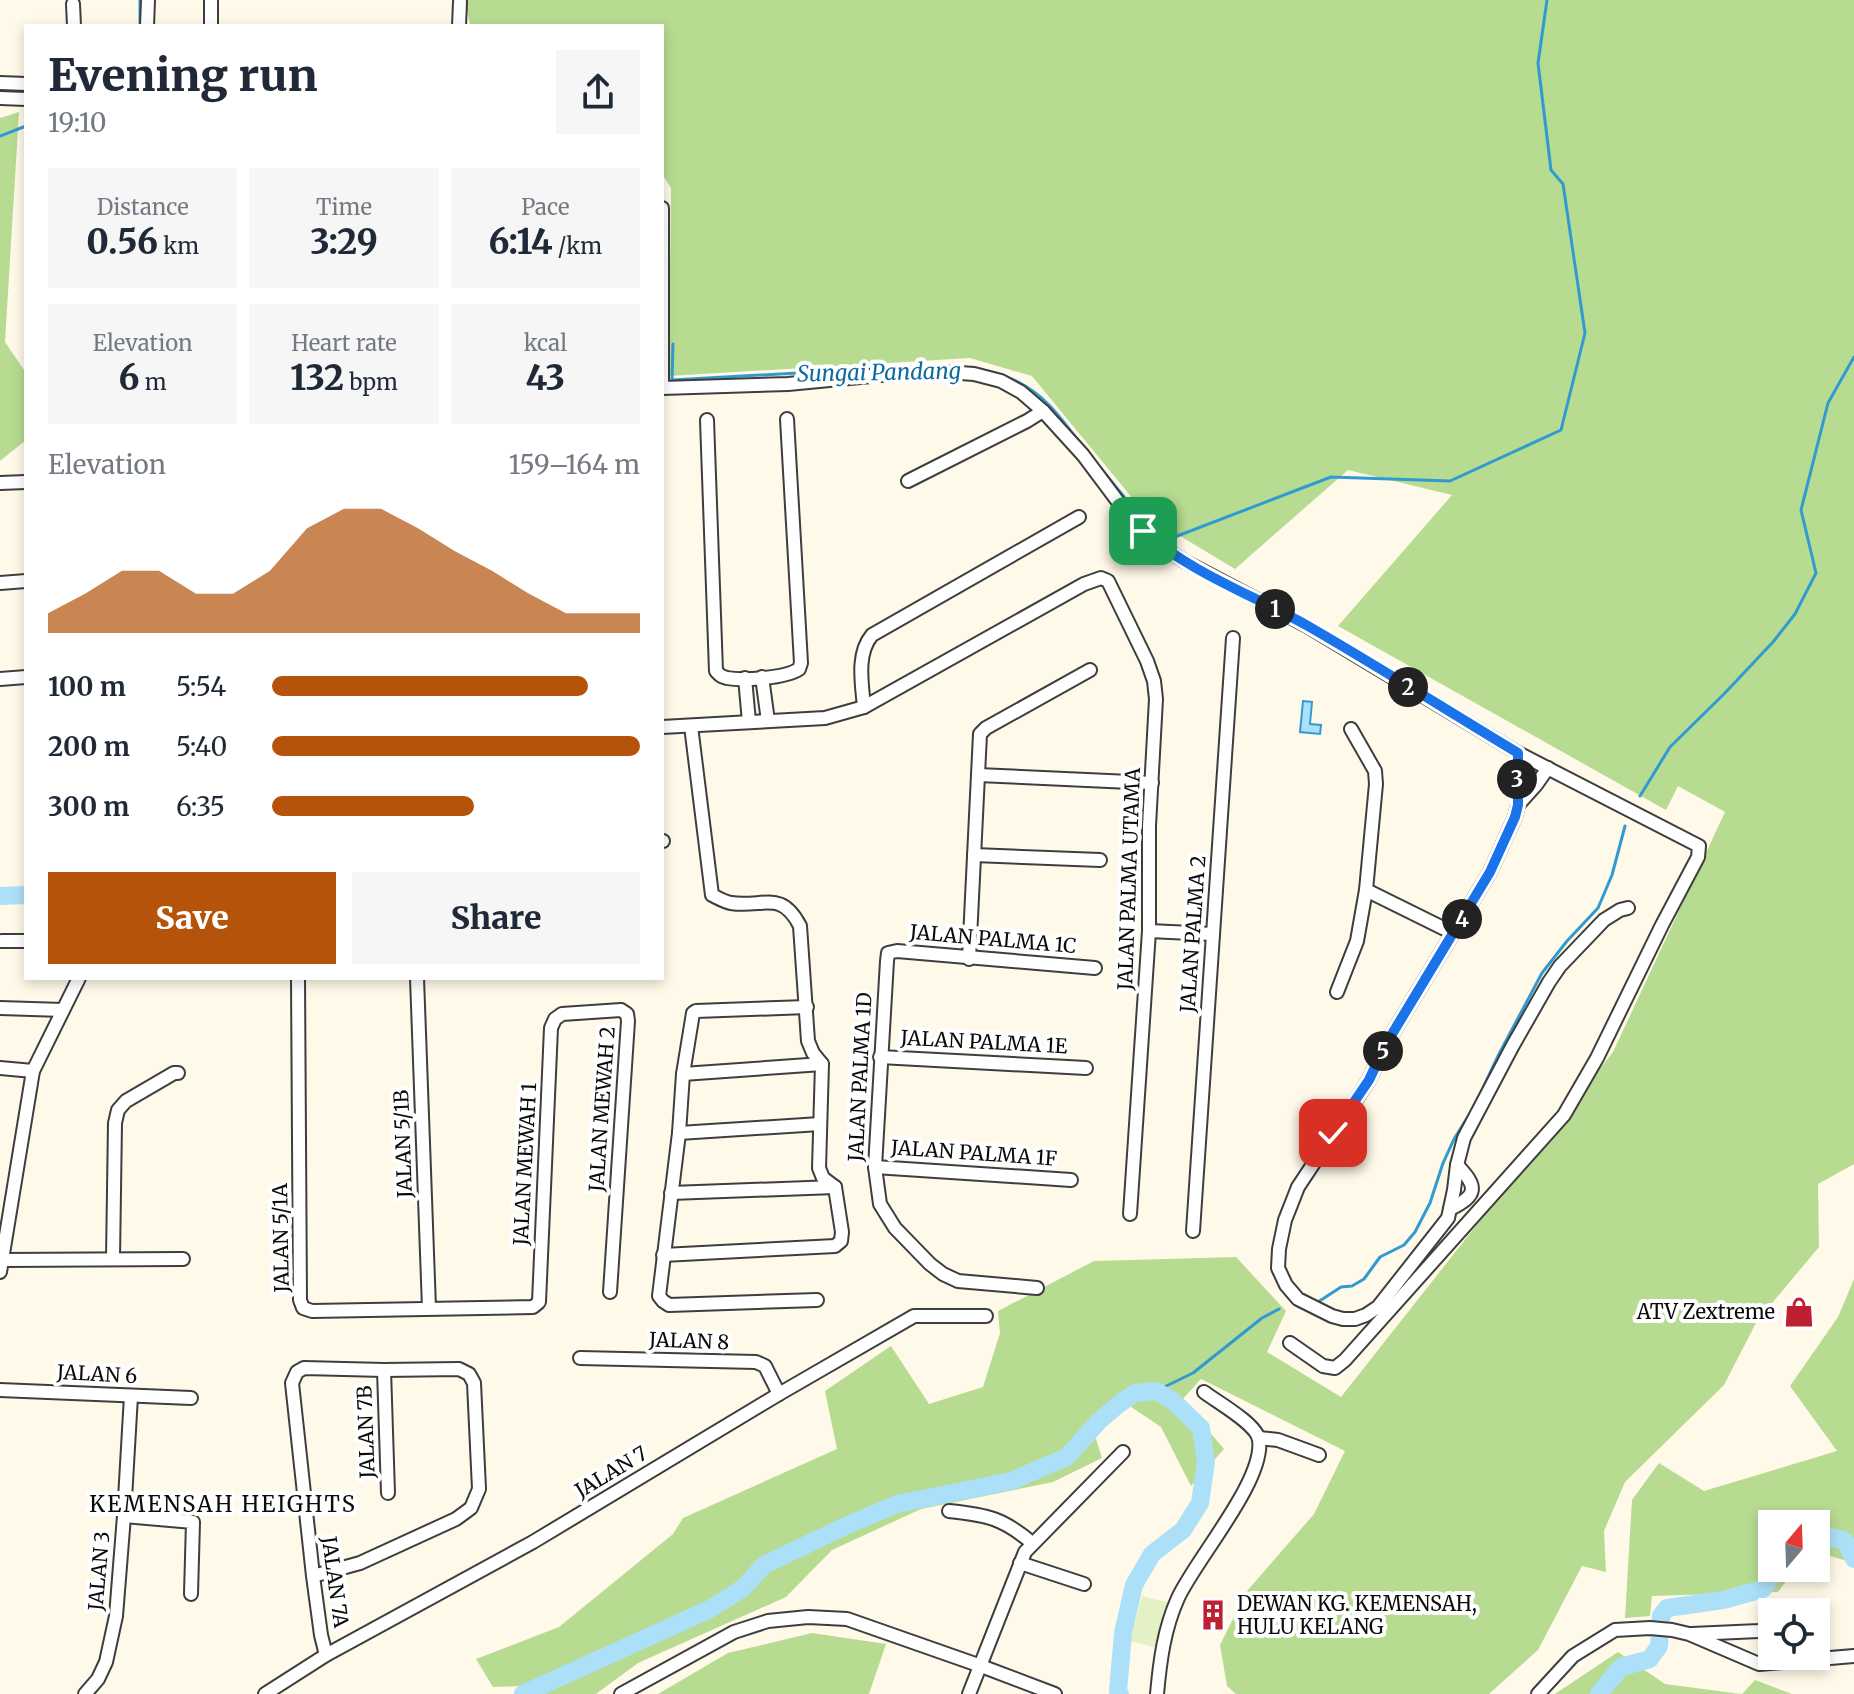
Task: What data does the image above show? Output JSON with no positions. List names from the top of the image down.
{
  "streets": {
    "street": [
      "JALAN PALMA UTAMA",
      "JALAN PALMA 2",
      "JALAN PALMA 1C",
      "JALAN PALMA 1E",
      "JALAN PALMA 1D",
      "JALAN MEWAH 2",
      "JALAN 5/1B",
      "JALAN PALMA 1F",
      "JALAN MEWAH 1",
      "JALAN 5/1A",
      "JALAN 8",
      "JALAN 6",
      "JALAN 7B",
      "JALAN 7",
      "JALAN 3",
      "JALAN 7A"
    ]
  },
  "crossings": [
    ["JALAN PALMA 1C", "JALAN PALMA 1D"],
    ["JALAN PALMA 1E", "JALAN PALMA 1D"],
    ["JALAN PALMA 1D", "JALAN PALMA 1F"],
    ["JALAN MEWAH 2", "JALAN MEWAH 1"],
    ["JALAN 5/1B", "JALAN 5/1A"],
    ["JALAN MEWAH 1", "JALAN 5/1A"],
    ["JALAN 8", "JALAN 7"],
    ["JALAN 6", "JALAN 3"],
    ["JALAN 7B", "JALAN 7A"],
    ["JALAN 7", "JALAN 7A"]
  ],
  "districts": ["KEMENSAH HEIGHTS"],
  "water": ["Sungai Pandang"],
  "places": {
    "shop": ["ATV Zextreme"],
    "building": ["DEWAN KG. KEMENSAH, HULU KELANG"]
  },
  "north": "top",
  "page": {
    "heading": ["Evening run", "19:10"],
    "stats": [
      ["Distance", "0.56 km"],
      ["Time", "3:29"],
      ["Pace", "6:14 /km"],
      ["Elevation", "6 m"],
      ["Heart rate", "132 bpm"],
      ["kcal", "43"]
    ],
    "chart": ["Elevation", "159–164 m"],
    "pins": [
      "1",
      "2",
      "3",
      "4",
      "5"
    ],
    "list": [
      {
        "name": "100 m",
        "note": "5:54"
      },
      {
        "name": "200 m",
        "note": "5:40"
      },
      {
        "name": "300 m",
        "note": "6:35"
      }
    ],
    "buttons": ["Save", "Share"]
  }
}
